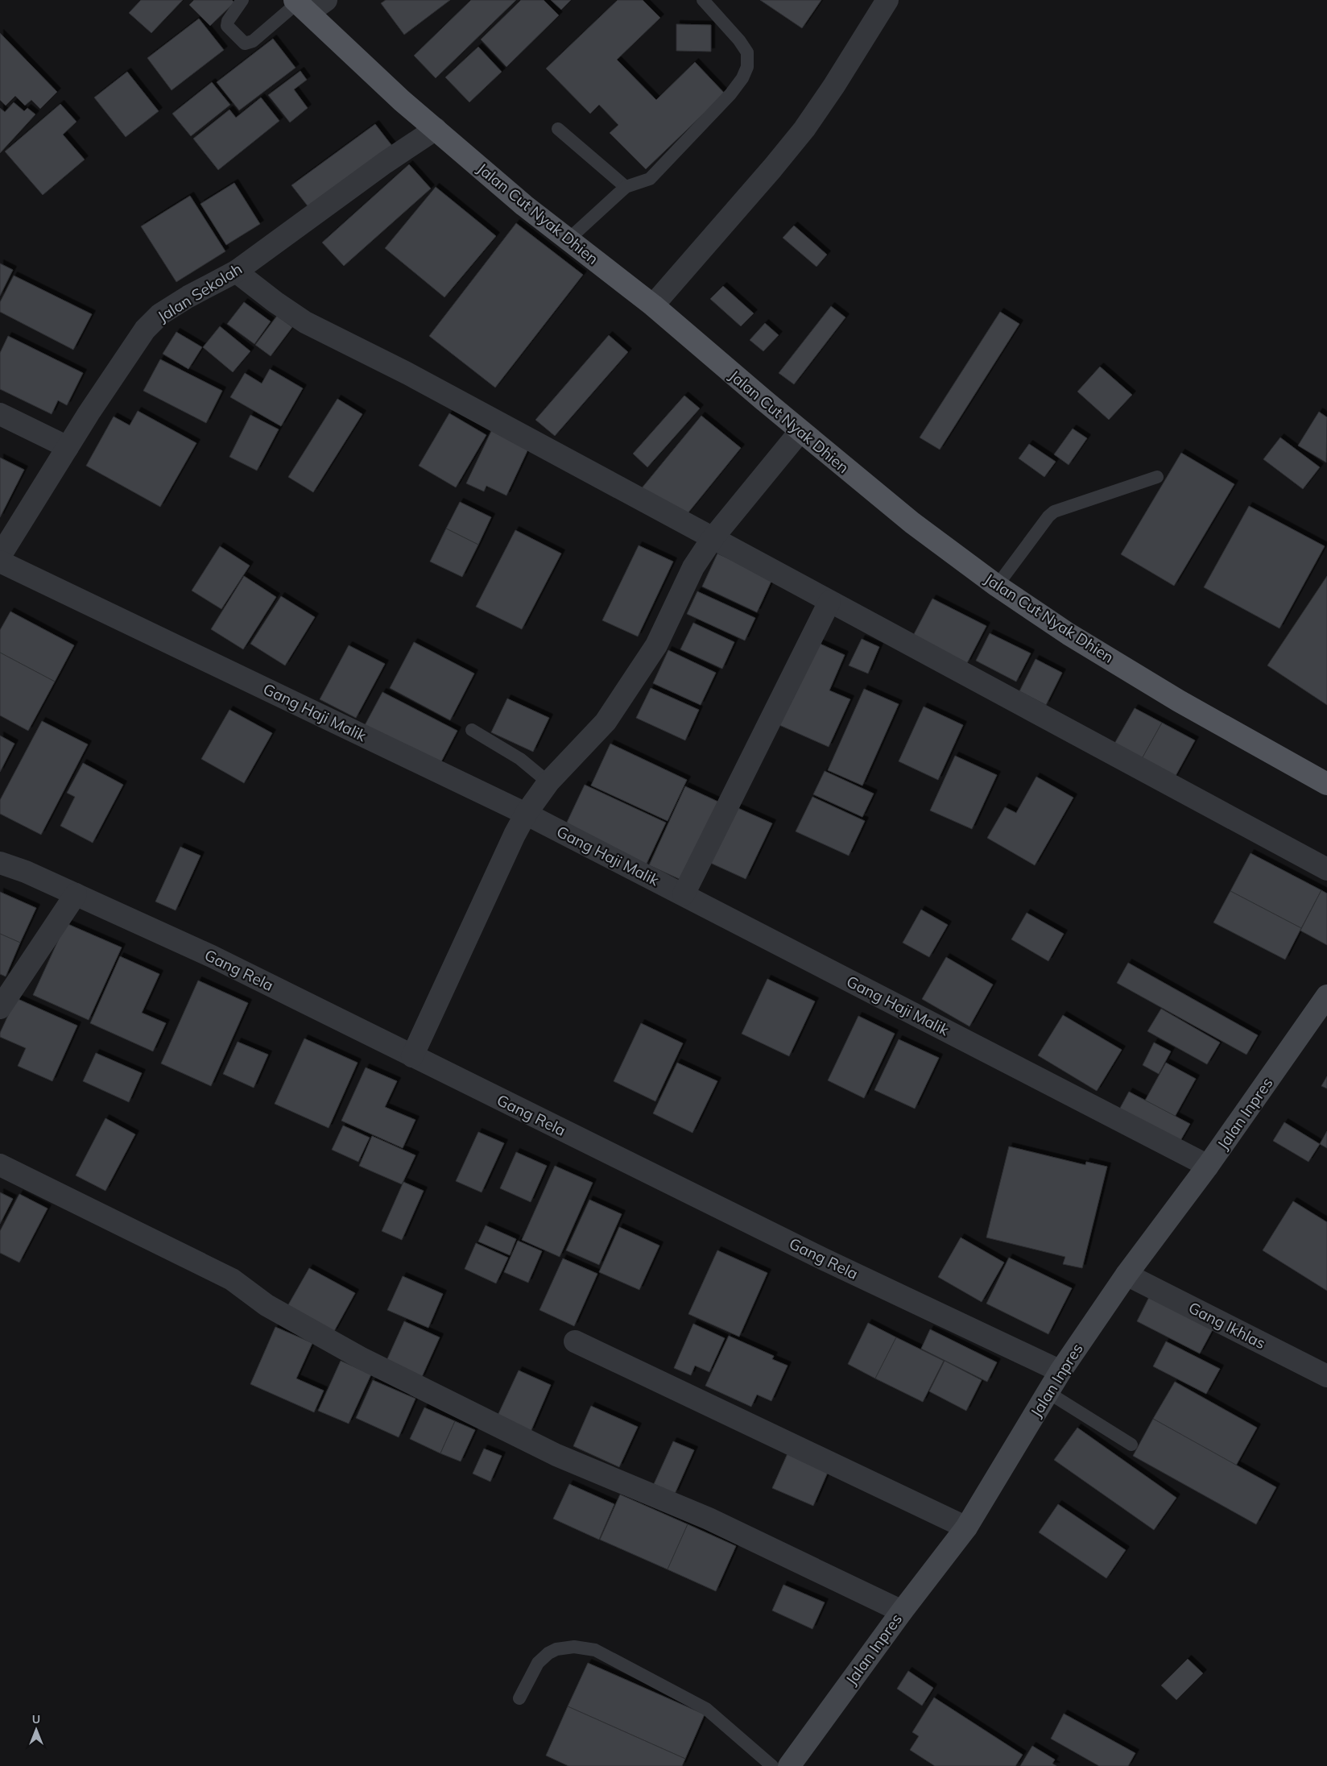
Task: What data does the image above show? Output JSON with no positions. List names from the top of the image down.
{
  "streets": {
    "main road": ["Jalan Cut Nyak Dhien"],
    "street": [
      "Jalan Sekolah",
      "Gang Haji Malik",
      "Gang Rela",
      "Jalan Inpres",
      "Gang Ikhlas"
    ]
  },
  "crossings": [
    ["Jalan Cut Nyak Dhien", "Jalan Sekolah"],
    ["Gang Haji Malik", "Jalan Inpres"],
    ["Gang Rela", "Jalan Inpres"],
    ["Jalan Inpres", "Gang Ikhlas"]
  ],
  "north": "top"
}
